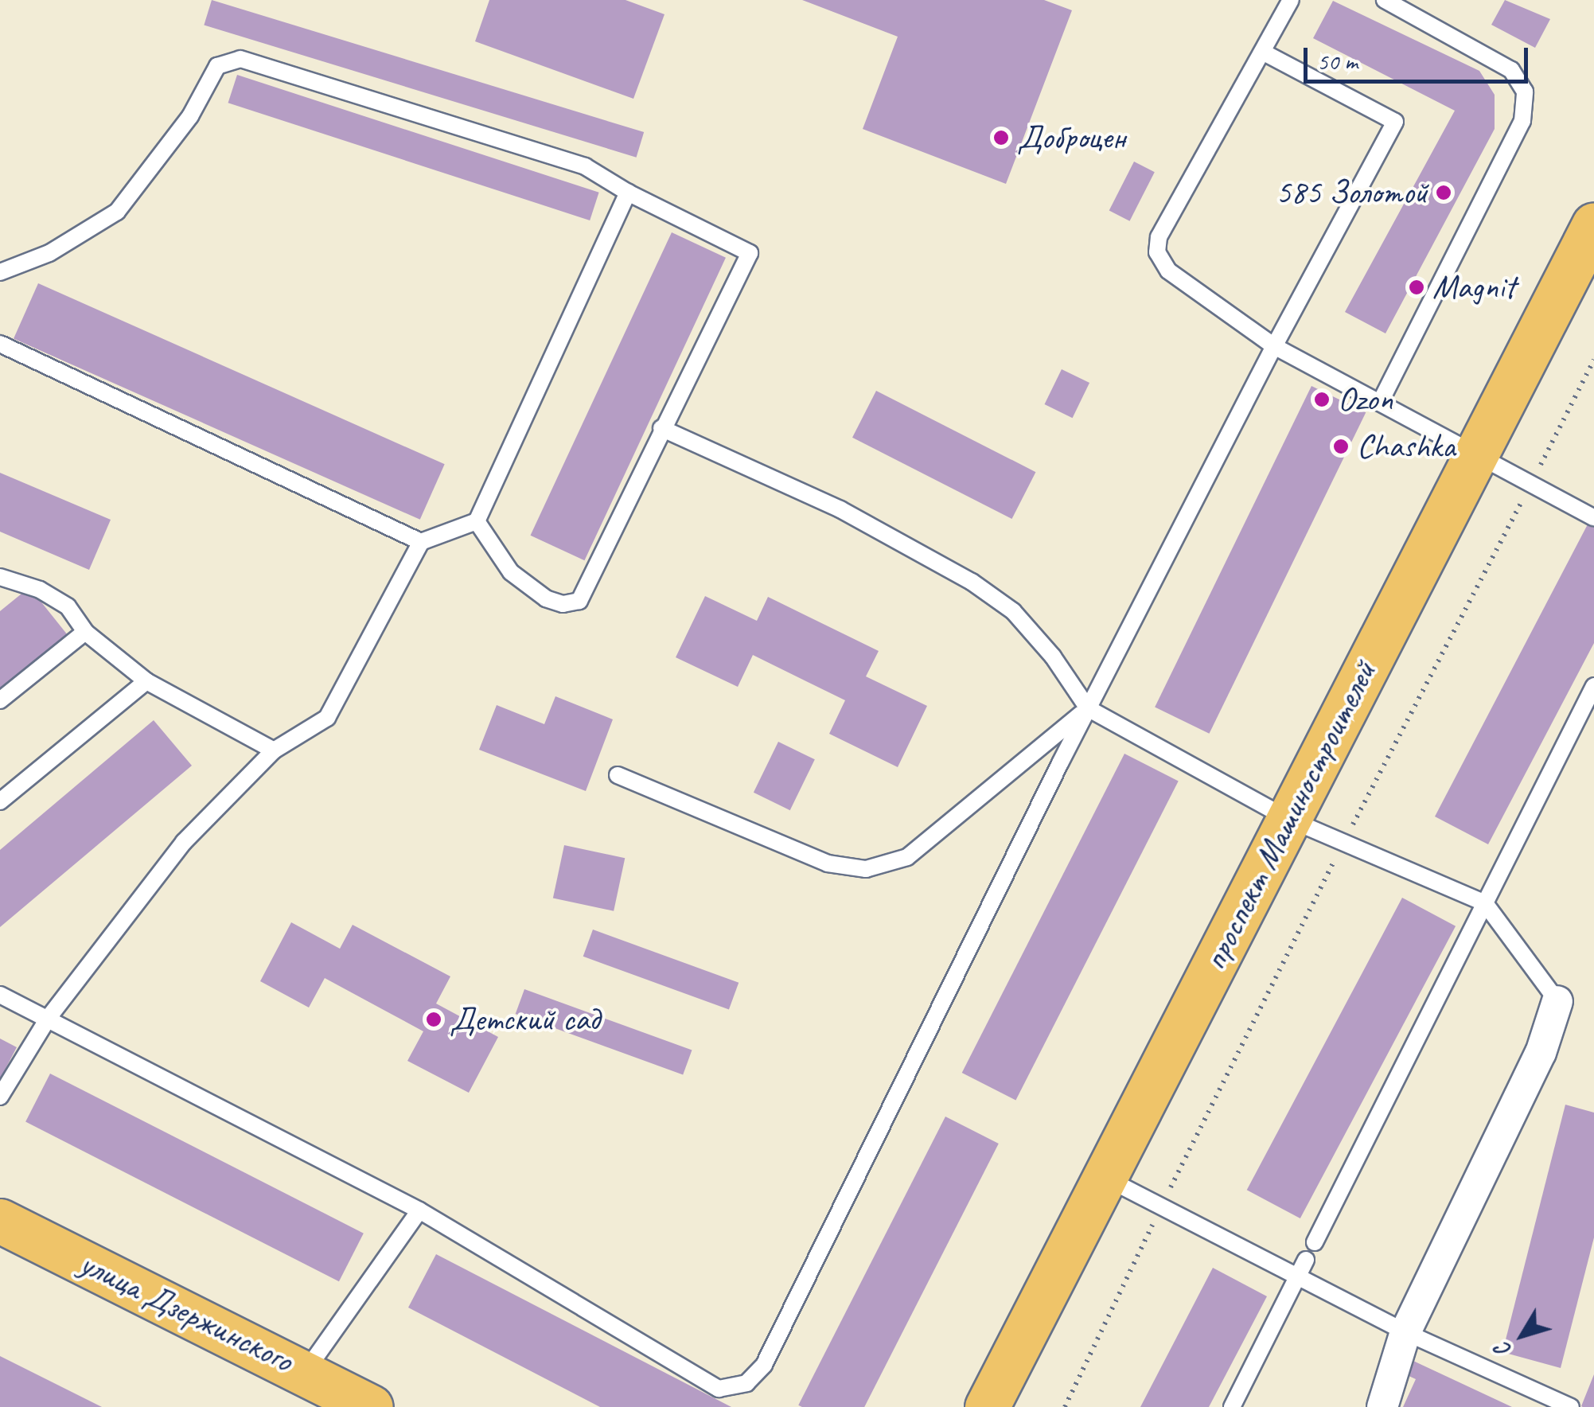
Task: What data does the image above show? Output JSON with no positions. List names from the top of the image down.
{
  "streets": {
    "main road": ["проспект Машиностроителей", "улица Дзержинского"]
  },
  "places": [
    "Доброцен",
    "585 Золотой",
    "Magnit",
    "Ozon",
    "Chashka",
    "Детский сад"
  ],
  "scale_bar": "50 m",
  "north": "bottom left"
}
